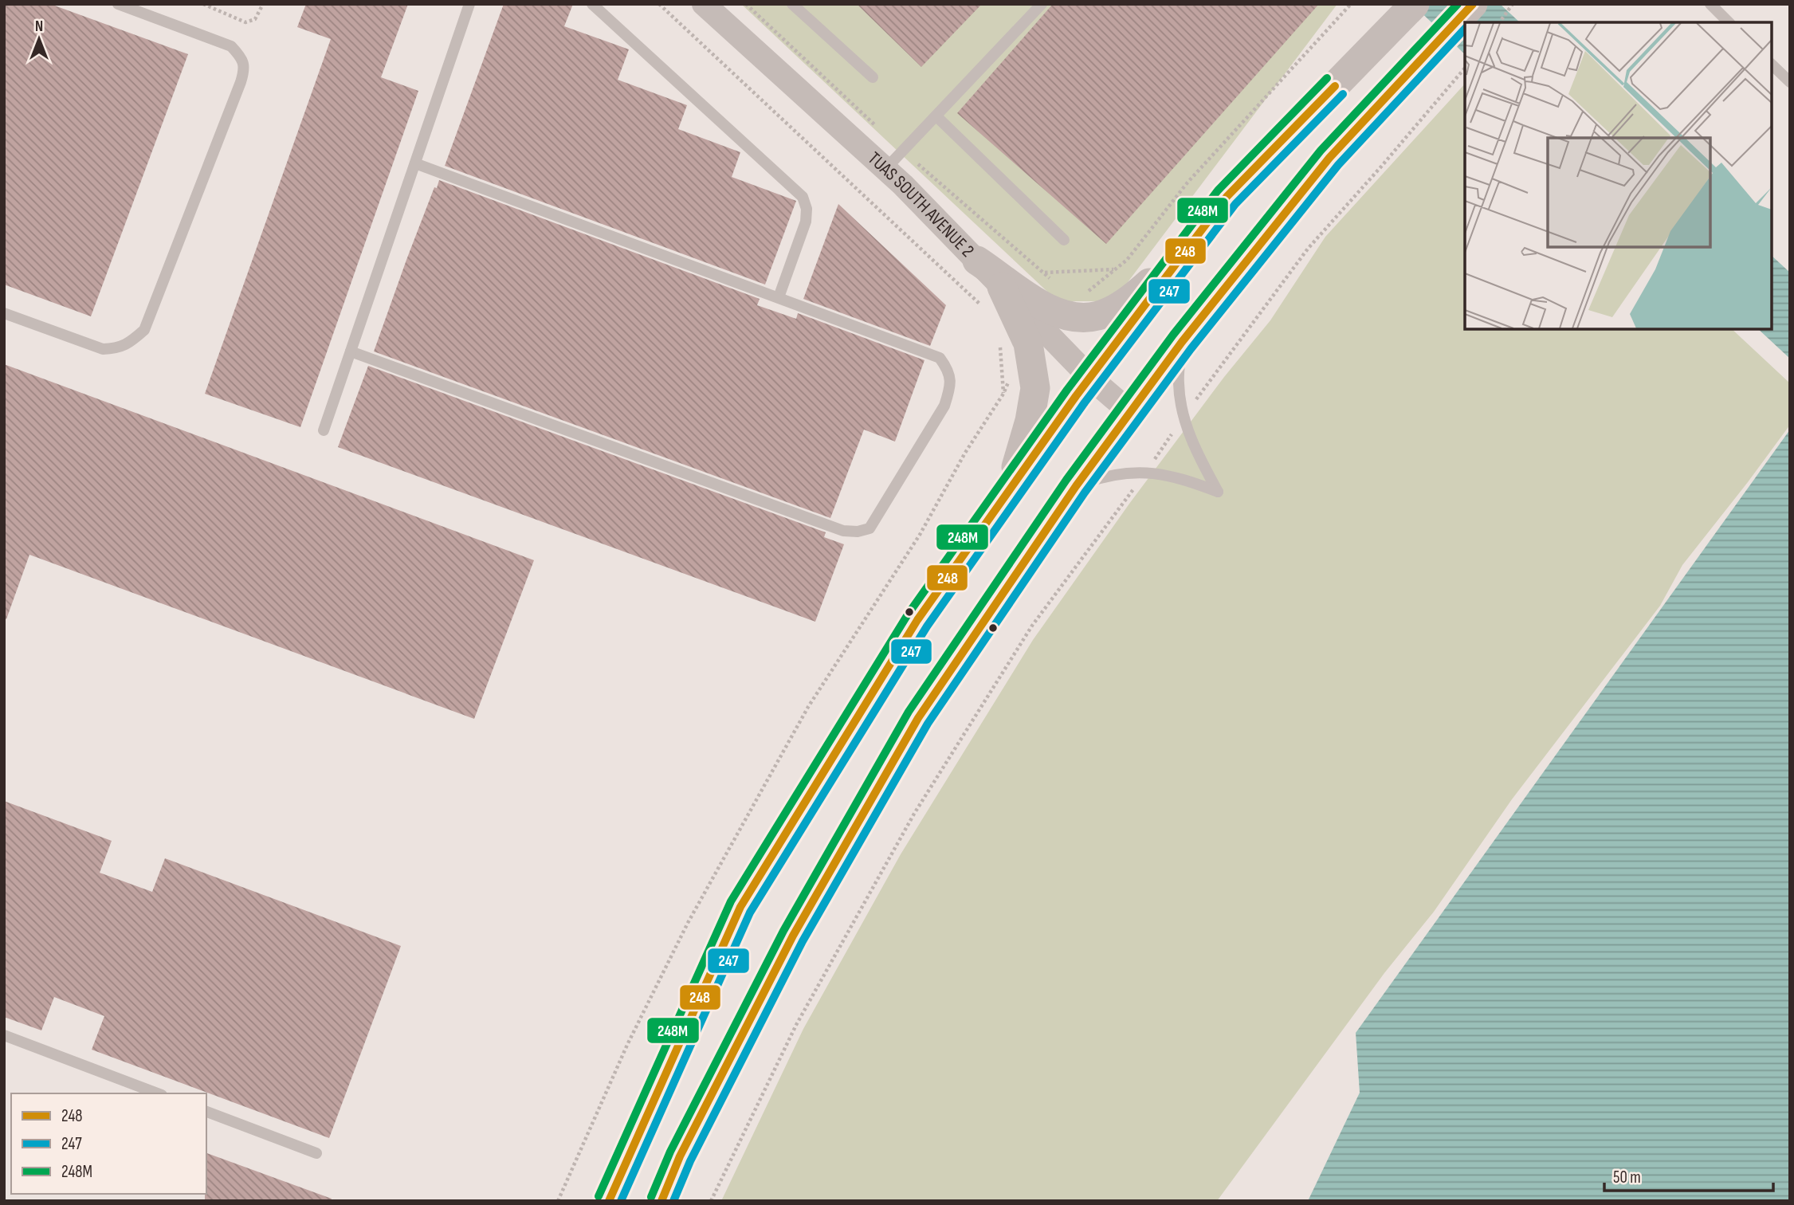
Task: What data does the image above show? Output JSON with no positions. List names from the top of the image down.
{
  "streets": {
    "street": ["TUAS SOUTH AVENUE 2"]
  },
  "lines": ["transit line 248", "transit line 248M", "transit line 247"],
  "legend": ["248", "247", "248M"],
  "scale_bar": "50 m",
  "north": "top"
}
